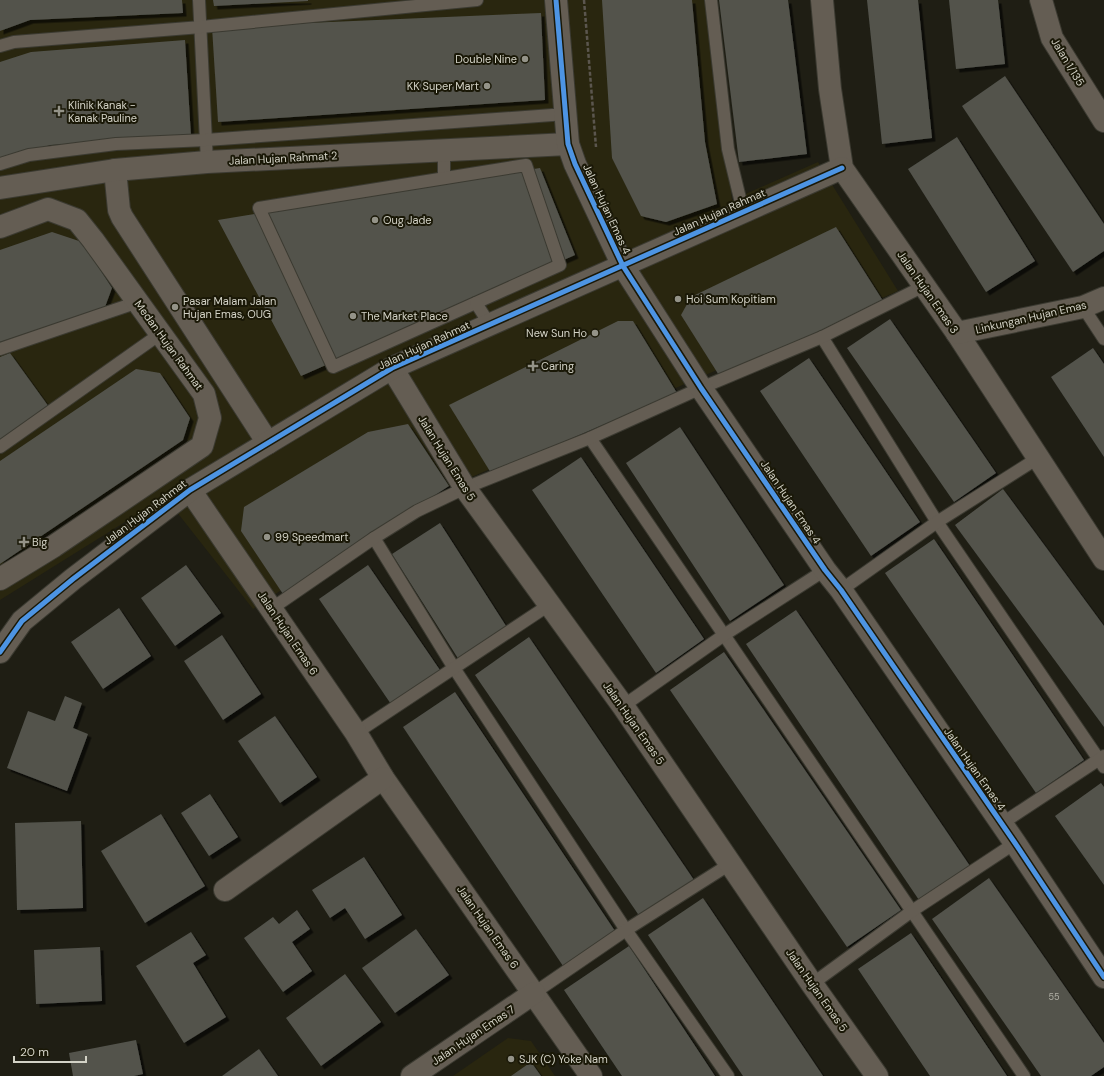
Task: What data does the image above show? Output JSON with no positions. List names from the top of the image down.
{
  "streets": {
    "street": [
      "Jalan 1/135",
      "Jalan Hujan Rahmat 2",
      "Jalan Hujan Emas 4",
      "Jalan Hujan Rahmat",
      "Jalan Hujan Emas 3",
      "Linkungan Hujan Emas",
      "Medan Hujan Rahmat",
      "Jalan Hujan Emas 5",
      "Jalan Hujan Emas 6",
      "Jalan Hujan Emas 7"
    ]
  },
  "crossings": [
    ["Jalan Hujan Rahmat 2", "Jalan Hujan Emas 4"],
    ["Jalan Hujan Emas 4", "Jalan Hujan Rahmat"],
    ["Jalan Hujan Rahmat", "Jalan Hujan Emas 3"],
    ["Jalan Hujan Rahmat", "Jalan Hujan Emas 5"],
    ["Jalan Hujan Rahmat", "Jalan Hujan Emas 6"],
    ["Jalan Hujan Emas 3", "Linkungan Hujan Emas"],
    ["Jalan Hujan Emas 6", "Jalan Hujan Emas 7"]
  ],
  "places": {
    "other": [
      "Double Nine",
      "KK Super Mart",
      "Oug Jade",
      "Hoi Sum Kopitiam",
      "Pasar Malam Jalan Hujan Emas, OUG",
      "The Market Place",
      "New Sun Ho",
      "99 Speedmart",
      "SJK (C) Yoke Nam"
    ],
    "health": ["Klinik Kanak - Kanak Pauline", "Caring", "Big"]
  },
  "house_numbers": ["55"],
  "scale_bar": "20 m"
}
